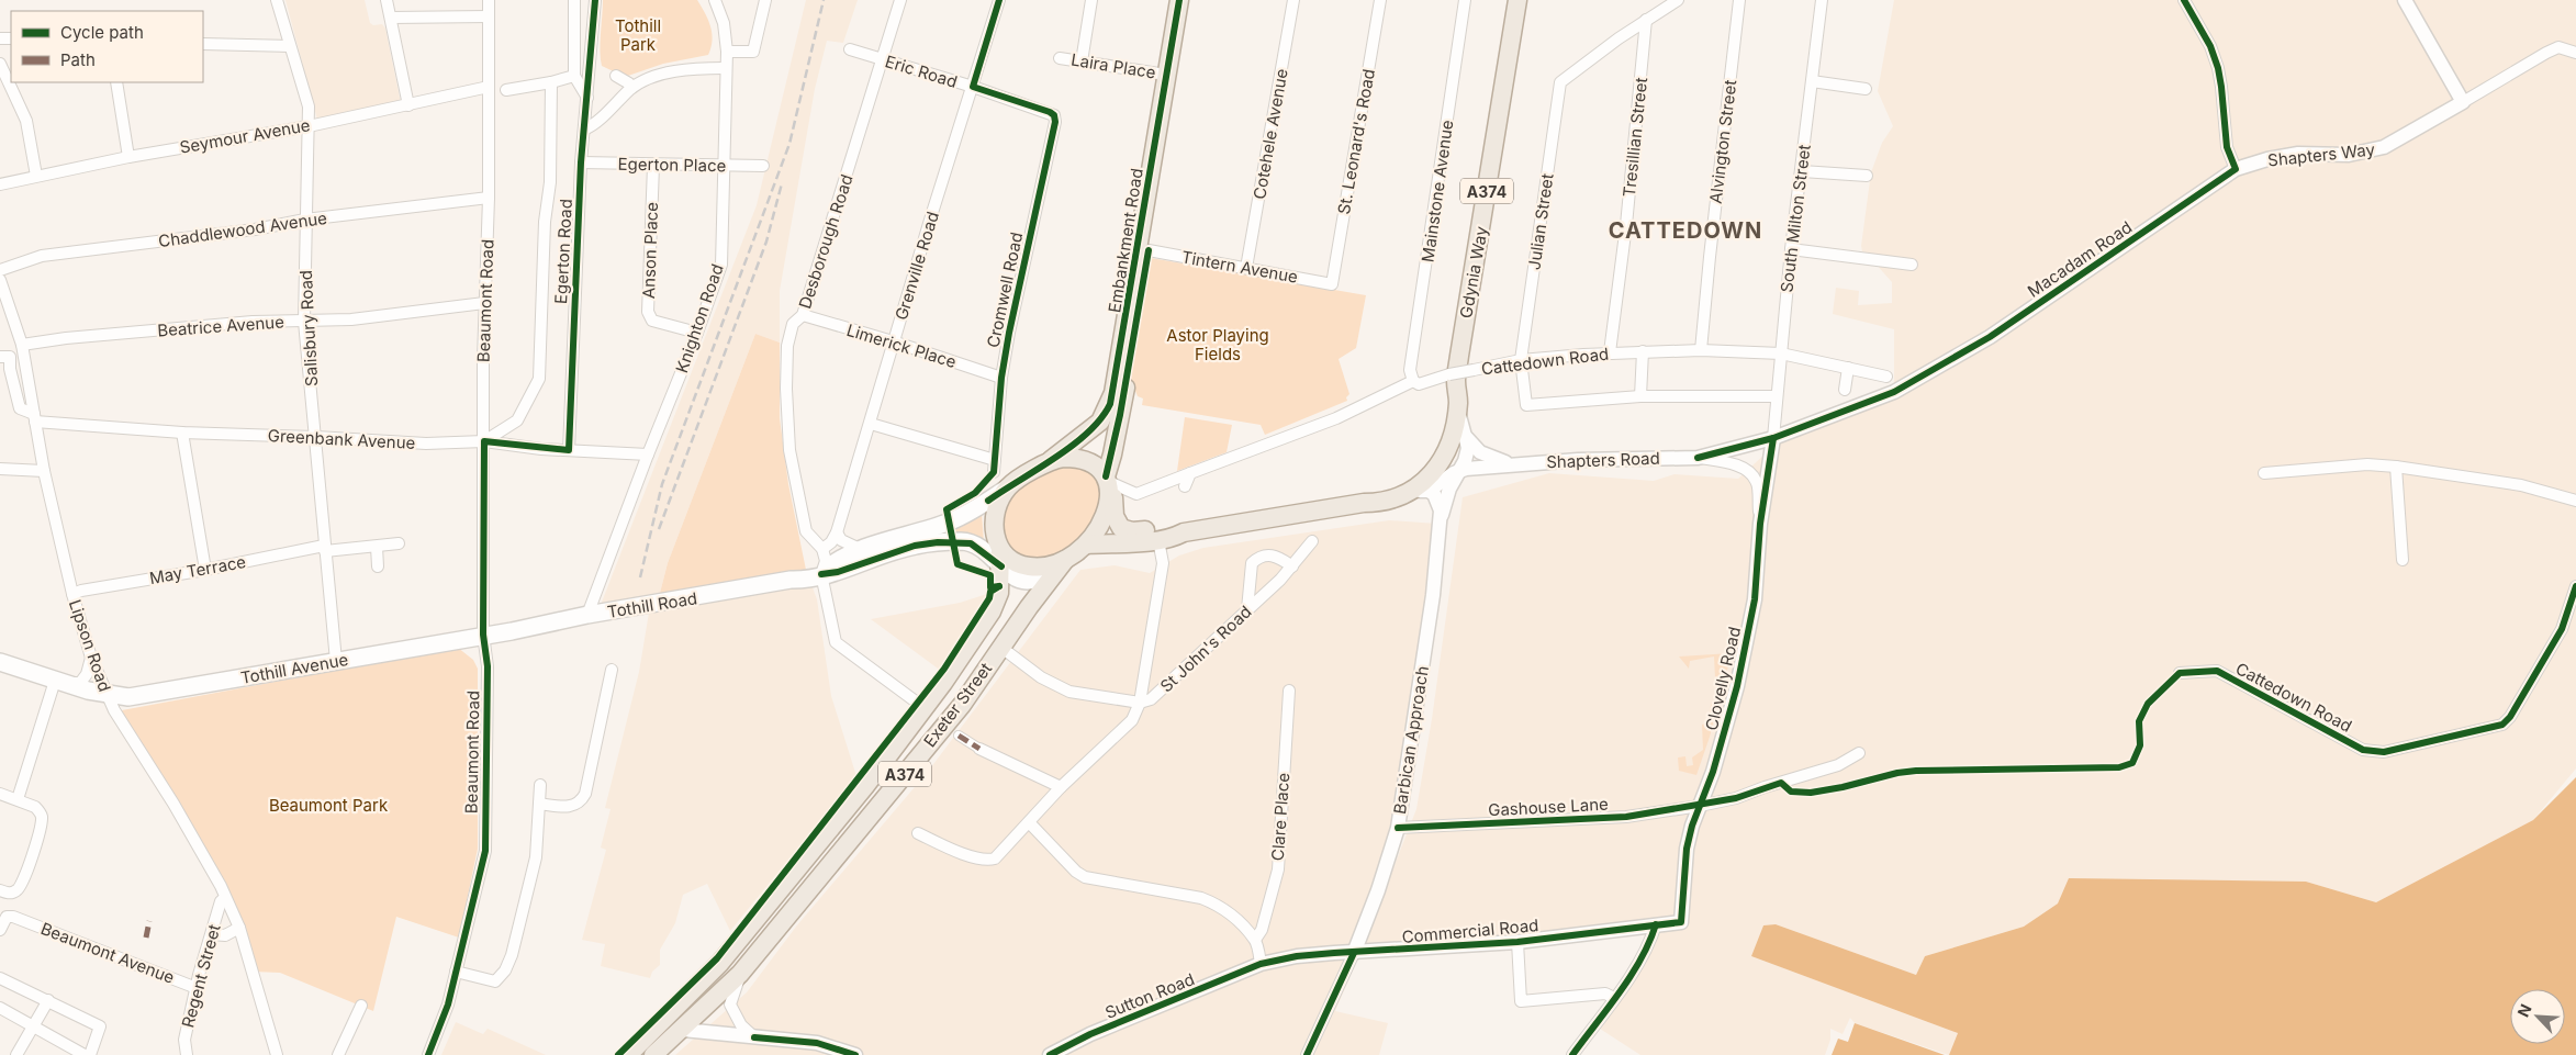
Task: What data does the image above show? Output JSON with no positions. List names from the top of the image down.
{
  "streets": {
    "main road": [
      "A374",
      "Embankment Road",
      "Gdynia Way",
      "Tothill Road",
      "Tothill Avenue",
      "Exeter Street"
    ],
    "street": [
      "Laira Place",
      "Eric Road",
      "Cotehele Avenue",
      "Seymour Avenue",
      "Tresillian Street",
      "St. Leonard's Road",
      "Alvington Street",
      "Shapters Way",
      "Egerton Place",
      "Mainstone Avenue",
      "South Milton Street",
      "Julian Street",
      "Chaddlewood Avenue",
      "Desborough Road",
      "Anson Place",
      "Egerton Road",
      "Macadam Road",
      "Grenville Road",
      "Tintern Avenue",
      "Cromwell Road",
      "Beaumont Road",
      "Knighton Road",
      "Beatrice Avenue",
      "Salisbury Road",
      "Limerick Place",
      "Cattedown Road",
      "Greenbank Avenue",
      "Shapters Road",
      "May Terrace",
      "Lipson Road",
      "St John's Road",
      "Clovelly Road",
      "Barbican Approach",
      "Gashouse Lane",
      "Clare Place",
      "Commercial Road",
      "Beaumont Avenue",
      "Regent Street",
      "Sutton Road"
    ]
  },
  "crossings": [
    ["Laira Place", "Embankment Road"],
    ["Eric Road", "Desborough Road"],
    ["Eric Road", "Grenville Road"],
    ["Eric Road", "Cromwell Road"],
    ["Cotehele Avenue", "Tintern Avenue"],
    ["Seymour Avenue", "Beaumont Road"],
    ["Seymour Avenue", "Salisbury Road"],
    ["Tresillian Street", "Julian Street"],
    ["Tresillian Street", "Cattedown Road"],
    ["St. Leonard's Road", "Tintern Avenue"],
    ["Alvington Street", "Cattedown Road"],
    ["Shapters Way", "Macadam Road"],
    ["Egerton Place", "Anson Place"],
    ["Egerton Place", "Egerton Road"],
    ["Egerton Place", "Knighton Road"],
    ["Mainstone Avenue", "Cattedown Road"],
    ["A374", "Gdynia Way"],
    ["A374", "Exeter Street"],
    ["South Milton Street", "Macadam Road"],
    ["South Milton Street", "Cattedown Road"],
    ["South Milton Street", "Shapters Road"],
    ["South Milton Street", "Clovelly Road"],
    ["Julian Street", "Cattedown Road"],
    ["Chaddlewood Avenue", "Beaumont Road"],
    ["Chaddlewood Avenue", "Salisbury Road"],
    ["Embankment Road", "Tintern Avenue"],
    ["Embankment Road", "Gdynia Way"],
    ["Embankment Road", "Cattedown Road"],
    ["Embankment Road", "Tothill Road"],
    ["Embankment Road", "Exeter Street"],
    ["Desborough Road", "Grenville Road"],
    ["Desborough Road", "Limerick Place"],
    ["Anson Place", "Knighton Road"],
    ["Egerton Road", "Greenbank Avenue"],
    ["Macadam Road", "Shapters Road"],
    ["Macadam Road", "Clovelly Road"],
    ["Grenville Road", "Cromwell Road"],
    ["Grenville Road", "Limerick Place"],
    ["Gdynia Way", "Cattedown Road"],
    ["Gdynia Way", "Tothill Road"],
    ["Gdynia Way", "Exeter Street"],
    ["Gdynia Way", "Barbican Approach"],
    ["Cromwell Road", "Limerick Place"],
    ["Beaumont Road", "Beatrice Avenue"],
    ["Beaumont Road", "Greenbank Avenue"],
    ["Beaumont Road", "Tothill Road"],
    ["Beaumont Road", "Tothill Avenue"],
    ["Knighton Road", "Greenbank Avenue"],
    ["Knighton Road", "Tothill Road"],
    ["Beatrice Avenue", "Salisbury Road"],
    ["Beatrice Avenue", "Lipson Road"],
    ["Salisbury Road", "Greenbank Avenue"],
    ["Salisbury Road", "May Terrace"],
    ["Salisbury Road", "Tothill Avenue"],
    ["Cattedown Road", "Tothill Road"],
    ["Cattedown Road", "Exeter Street"],
    ["Greenbank Avenue", "Lipson Road"],
    ["Shapters Road", "Clovelly Road"],
    ["Shapters Road", "Barbican Approach"],
    ["May Terrace", "Lipson Road"],
    ["Tothill Road", "Tothill Avenue"],
    ["Tothill Road", "Exeter Street"],
    ["Lipson Road", "Tothill Avenue"],
    ["Lipson Road", "Regent Street"],
    ["Clovelly Road", "Gashouse Lane"],
    ["Clovelly Road", "Commercial Road"],
    ["Barbican Approach", "Gashouse Lane"],
    ["Barbican Approach", "Commercial Road"],
    ["Commercial Road", "Sutton Road"],
    ["Beaumont Avenue", "Regent Street"]
  ],
  "districts": ["CATTEDOWN"],
  "parks": ["Tothill Park", "Astor Playing Fields", "Beaumont Park"],
  "legend": ["Cycle path", "Path"],
  "north": "top left"
}
